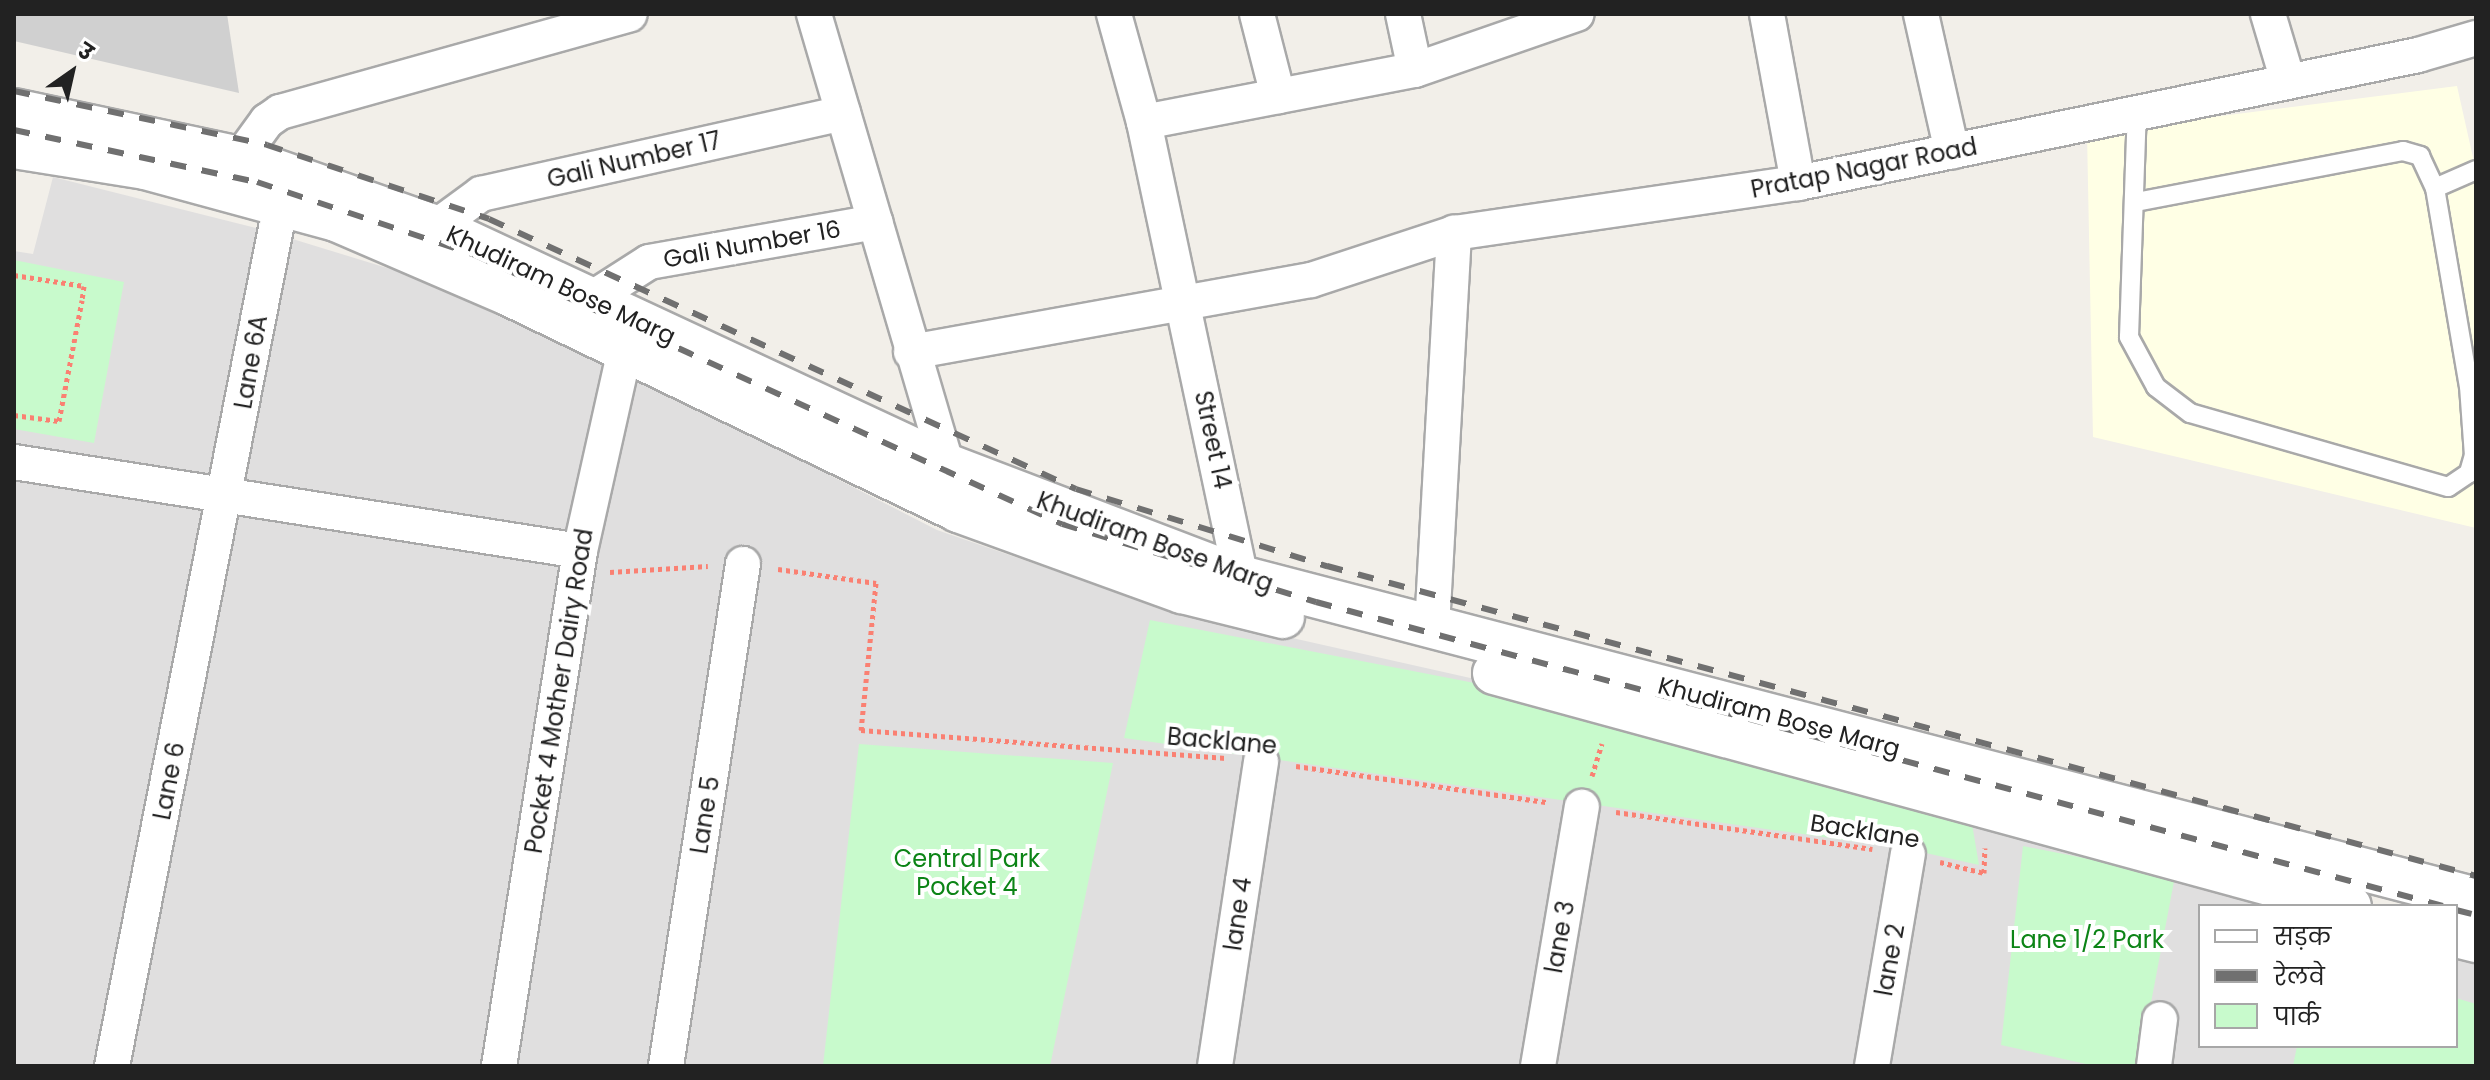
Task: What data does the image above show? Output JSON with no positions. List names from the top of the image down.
{
  "streets": {
    "street": [
      "Gali Number 17",
      "Pratap Nagar Road",
      "Gali Number 16",
      "Khudiram Bose Marg",
      "Lane 6A",
      "Street 14",
      "Pocket 4 Mother Dairy Road",
      "Lane 6",
      "Lane 5",
      "lane 4",
      "lane 3",
      "lane 2"
    ],
    "path": ["Backlane"]
  },
  "crossings": [
    ["Gali Number 17", "Khudiram Bose Marg"],
    ["Pratap Nagar Road", "Street 14"],
    ["Gali Number 16", "Khudiram Bose Marg"],
    ["Khudiram Bose Marg", "Street 14"],
    ["Khudiram Bose Marg", "Pocket 4 Mother Dairy Road"],
    ["Lane 6A", "Lane 6"],
    ["Pocket 4 Mother Dairy Road", "Backlane"],
    ["Backlane", "Lane 5"],
    ["Backlane", "lane 4"],
    ["Backlane", "lane 3"],
    ["Backlane", "lane 2"]
  ],
  "parks": ["Central Park Pocket 4", "Lane 1/2 Park"],
  "legend": ["सड़क", "रेलवे", "पार्क"],
  "north": "top right"
}
